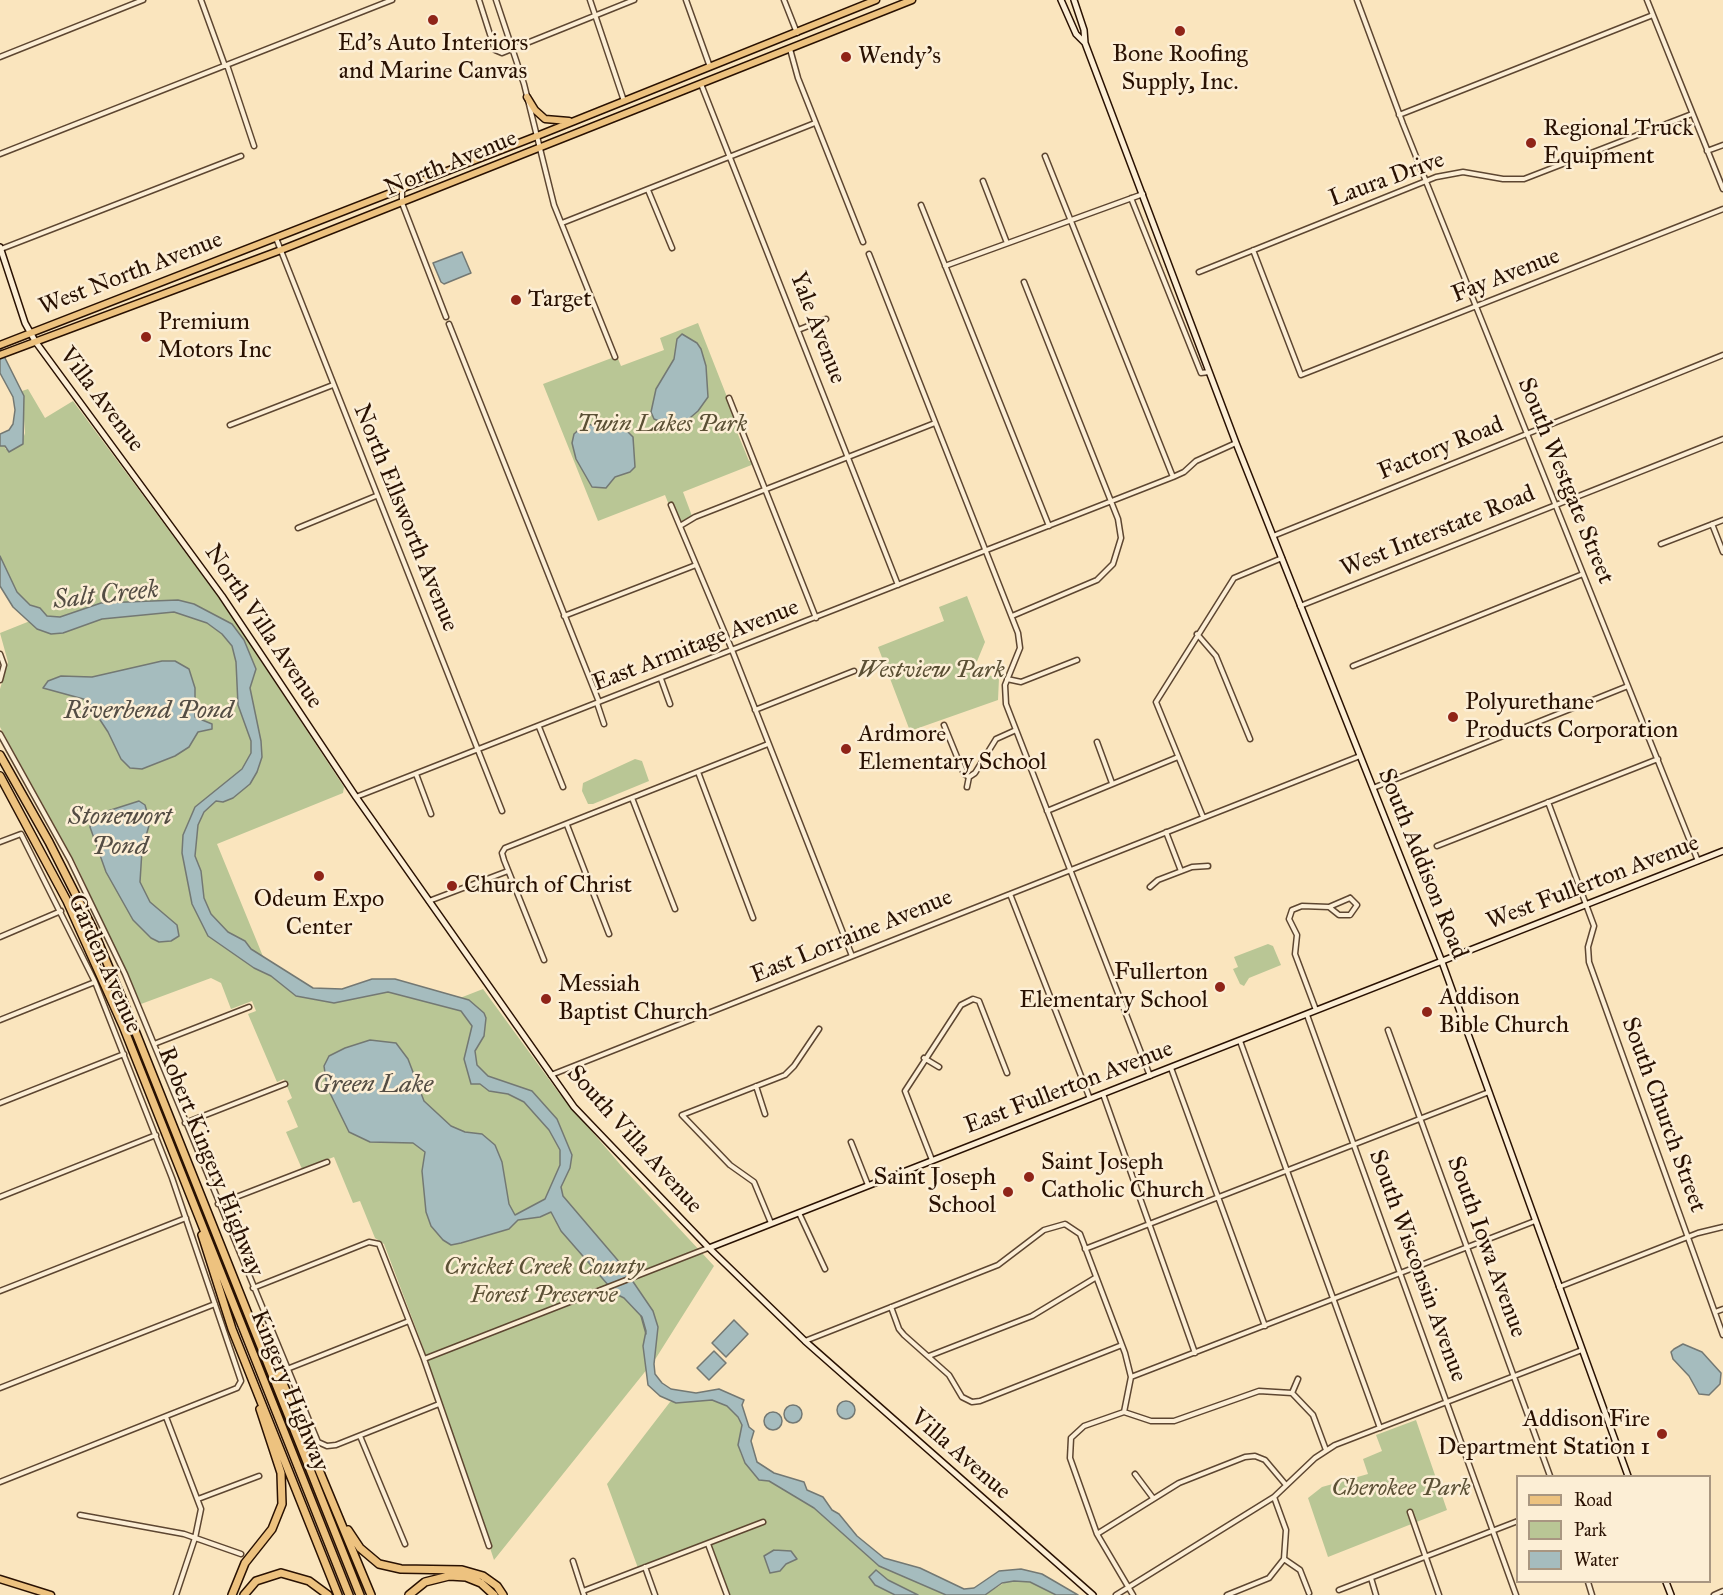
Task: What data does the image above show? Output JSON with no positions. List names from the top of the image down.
{
  "streets": {
    "highway": ["Robert Kingery Highway", "Kingery Highway"],
    "main road": ["North Avenue", "West North Avenue"],
    "street": [
      "Laura Drive",
      "Fay Avenue",
      "Yale Avenue",
      "Villa Avenue",
      "Factory Road",
      "South Westgate Street",
      "North Ellsworth Avenue",
      "West Interstate Road",
      "North Villa Avenue",
      "East Armitage Avenue",
      "South Addison Road",
      "West Fullerton Avenue",
      "East Lorraine Avenue",
      "Garden Avenue",
      "East Fullerton Avenue",
      "South Church Street",
      "South Villa Avenue",
      "South Iowa Avenue",
      "South Wisconsin Avenue"
    ]
  },
  "crossings": [
    ["North Avenue", "West North Avenue"],
    ["North Avenue", "Yale Avenue"],
    ["North Avenue", "Villa Avenue"],
    ["North Avenue", "North Ellsworth Avenue"],
    ["Laura Drive", "Fay Avenue"],
    ["Laura Drive", "South Westgate Street"],
    ["West North Avenue", "North Ellsworth Avenue"],
    ["Fay Avenue", "South Westgate Street"],
    ["Yale Avenue", "East Armitage Avenue"],
    ["Villa Avenue", "North Villa Avenue"],
    ["Villa Avenue", "South Villa Avenue"],
    ["Factory Road", "South Westgate Street"],
    ["Factory Road", "South Addison Road"],
    ["South Westgate Street", "West Interstate Road"],
    ["South Westgate Street", "West Fullerton Avenue"],
    ["North Ellsworth Avenue", "East Armitage Avenue"],
    ["West Interstate Road", "South Addison Road"],
    ["North Villa Avenue", "East Armitage Avenue"],
    ["North Villa Avenue", "South Villa Avenue"],
    ["East Armitage Avenue", "South Addison Road"],
    ["East Armitage Avenue", "South Villa Avenue"],
    ["South Addison Road", "West Fullerton Avenue"],
    ["South Addison Road", "East Lorraine Avenue"],
    ["South Addison Road", "East Fullerton Avenue"],
    ["West Fullerton Avenue", "East Fullerton Avenue"],
    ["West Fullerton Avenue", "South Church Street"],
    ["East Lorraine Avenue", "South Villa Avenue"],
    ["East Fullerton Avenue", "South Villa Avenue"],
    ["East Fullerton Avenue", "South Wisconsin Avenue"]
  ],
  "water": [
    "Salt Creek",
    "Riverbend Pond",
    "Stonewort Pond",
    "Green Lake"
  ],
  "parks": [
    "Twin Lakes Park",
    "Westview Park",
    "Cricket Creek County Forest Preserve",
    "Cherokee Park"
  ],
  "places": [
    "Ed's Auto Interiors and Marine Canvas",
    "Bone Roofing Supply, Inc.",
    "Wendy's",
    "Regional Truck Equipment",
    "Target",
    "Premium Motors Inc",
    "Polyurethane Products Corporation",
    "Ardmore Elementary School",
    "Odeum Expo Center",
    "Church of Christ",
    "Fullerton Elementary School",
    "Messiah Baptist Church",
    "Addison Bible Church",
    "Saint Joseph Catholic Church",
    "Saint Joseph School",
    "Addison Fire Department Station 1"
  ],
  "legend": ["Road", "Park", "Water"]
}
